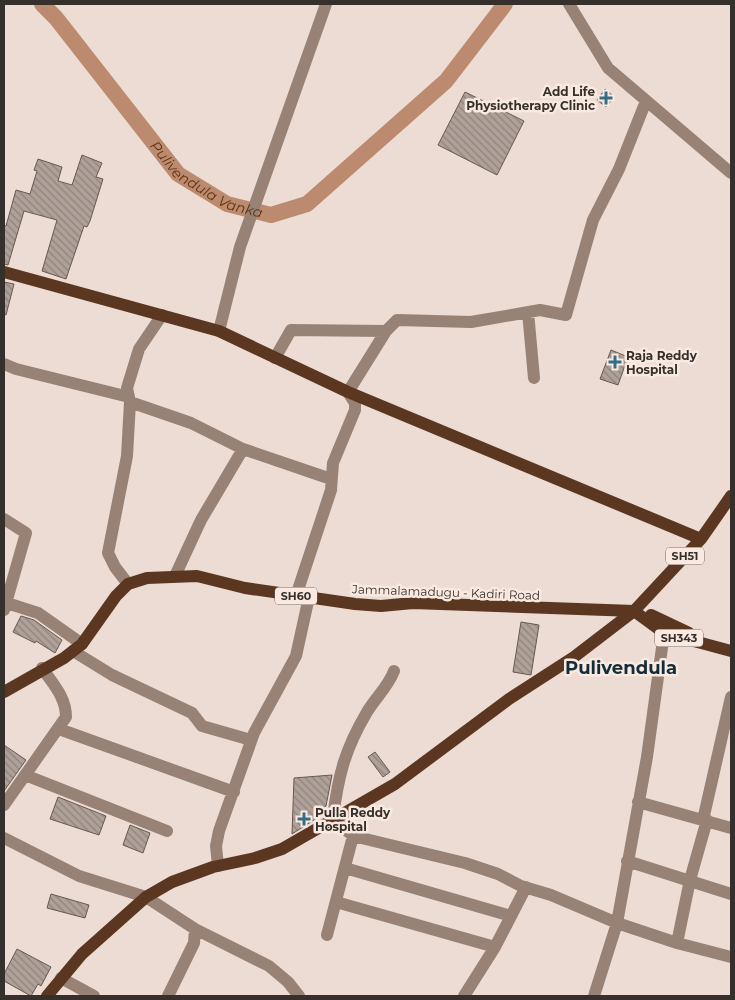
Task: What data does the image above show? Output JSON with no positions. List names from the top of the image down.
{
  "streets": {
    "main road": [
      "SH51",
      "Jammalamadugu - Kadiri Road",
      "SH60",
      "SH343"
    ]
  },
  "crossings": [
    ["SH51", "Jammalamadugu - Kadiri Road"],
    ["SH51", "SH343"],
    ["Jammalamadugu - Kadiri Road", "SH343"]
  ],
  "districts": ["Pulivendula"],
  "water": ["Pulivendula Vanka"],
  "places": {
    "health": ["Add Life Physiotherapy Clinic", "Raja Reddy Hospital", "Pulla Reddy Hospital"]
  }
}
